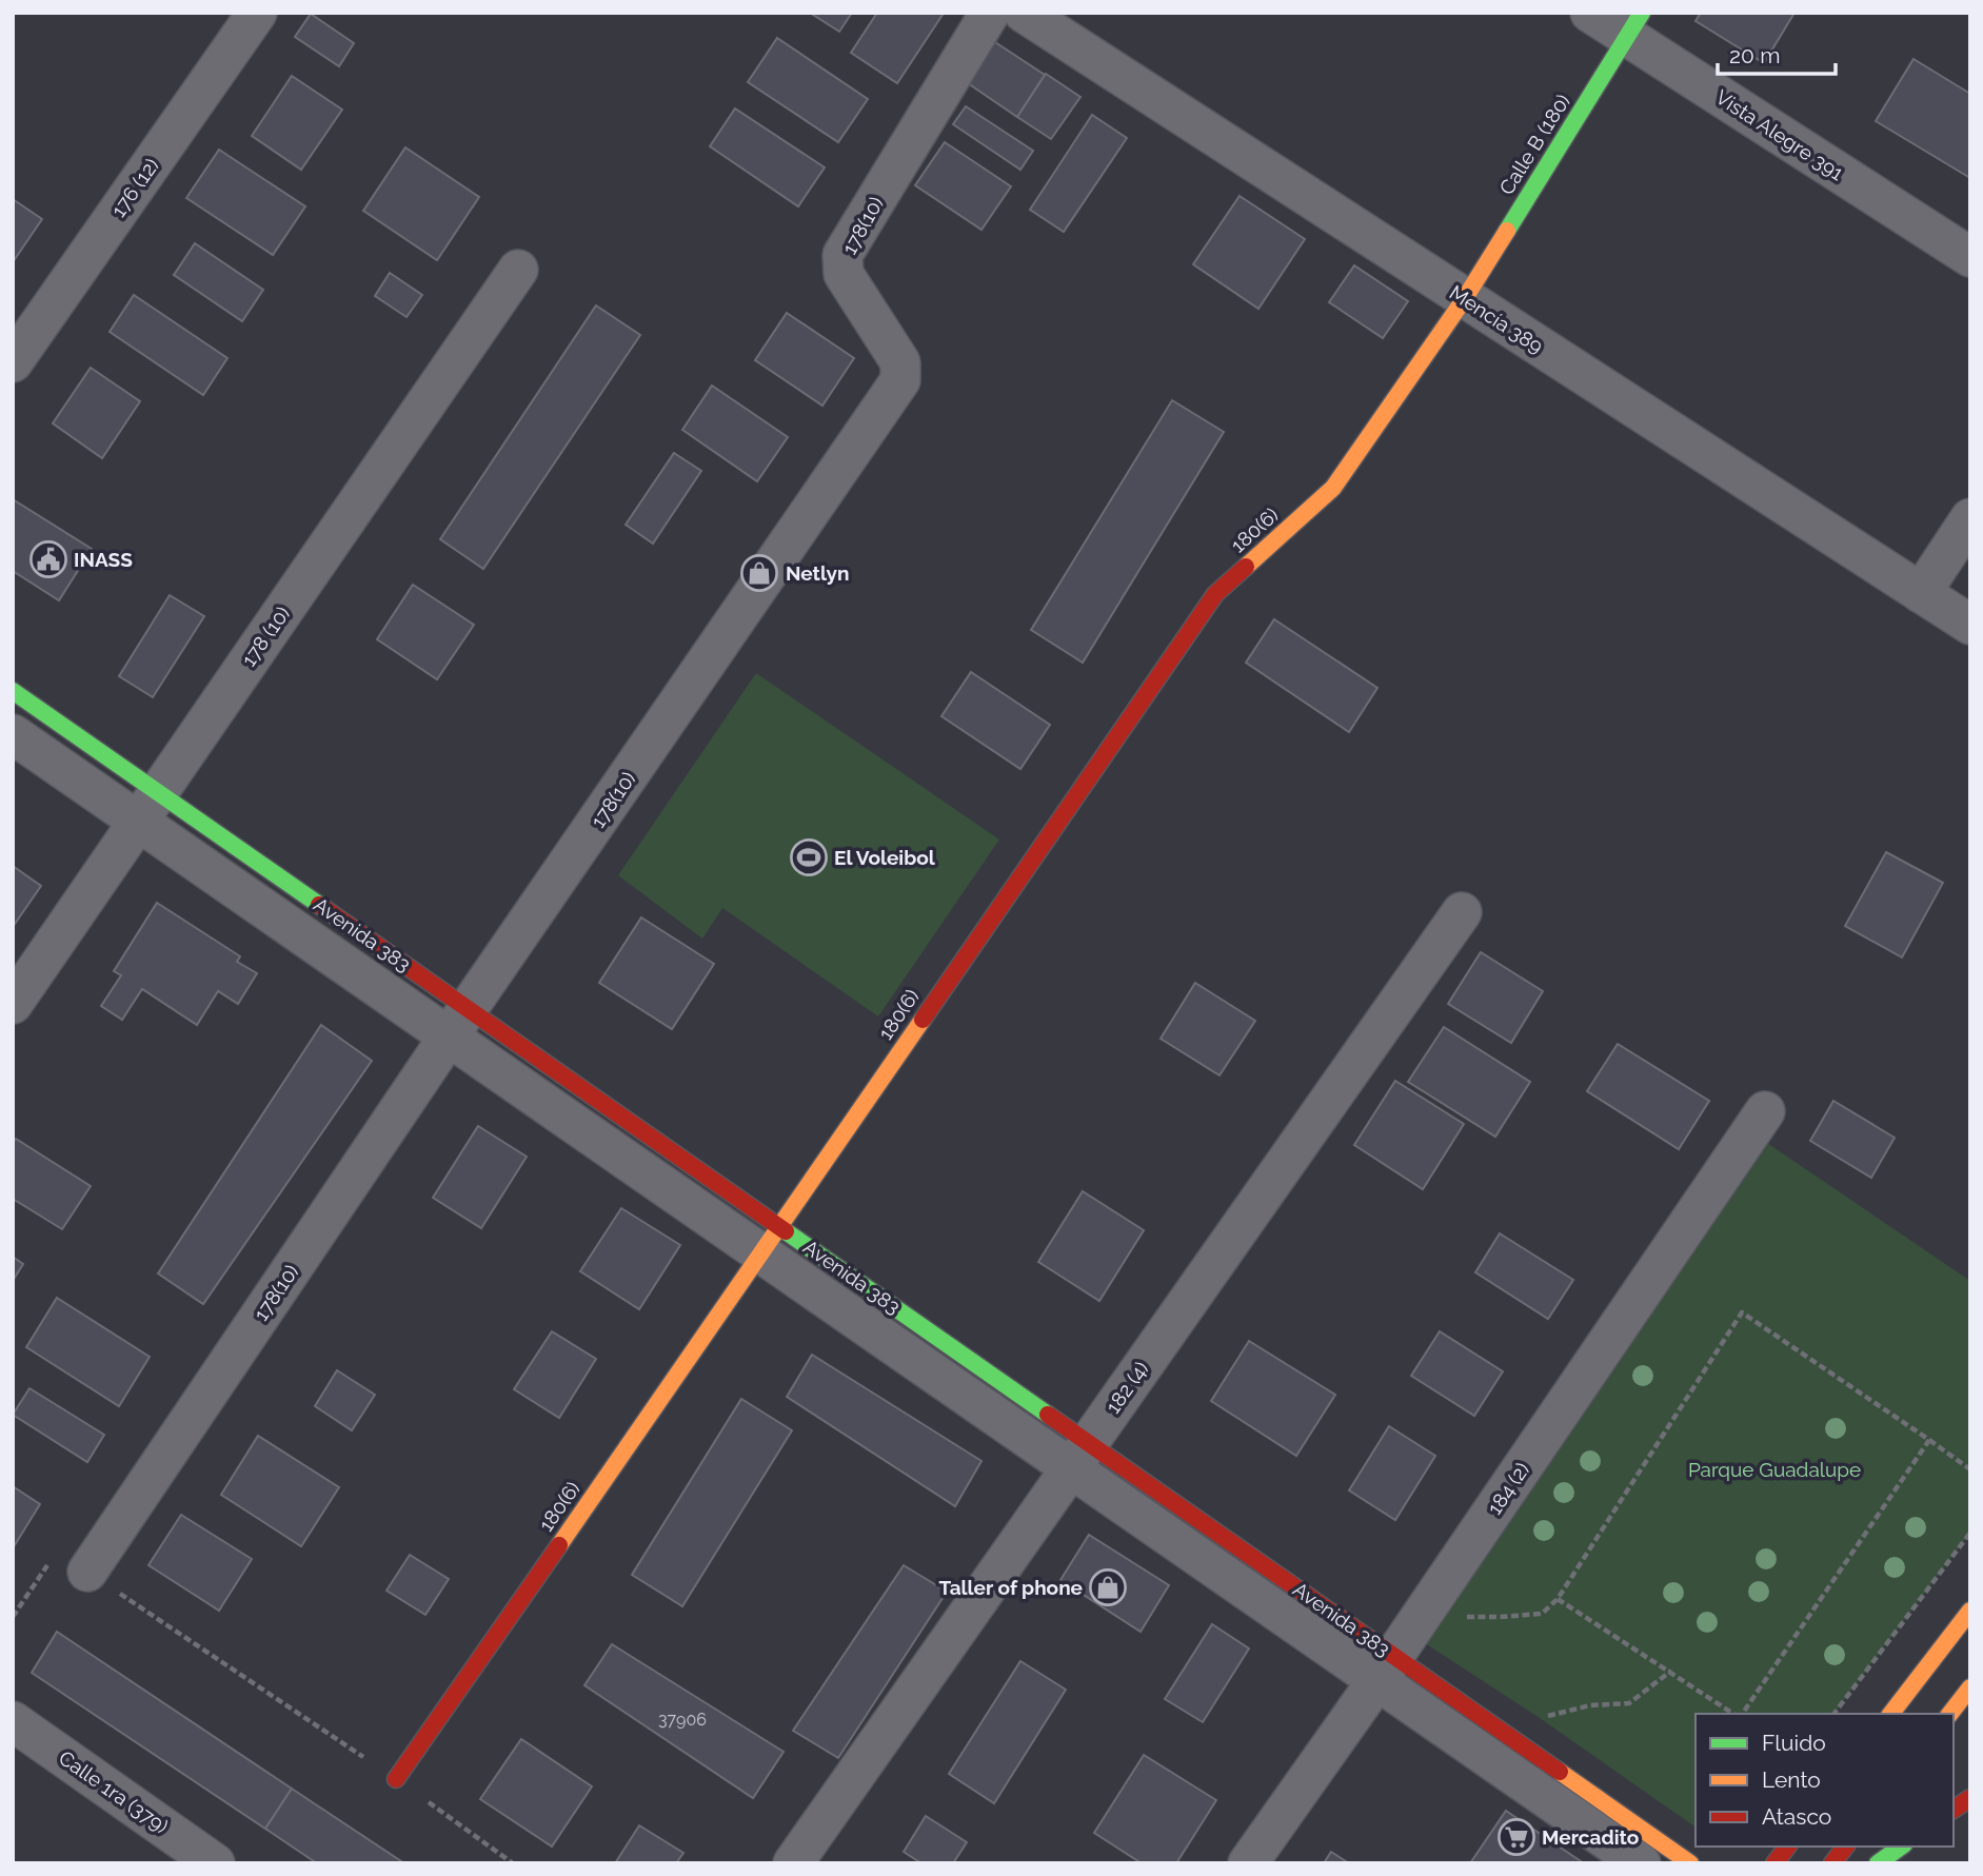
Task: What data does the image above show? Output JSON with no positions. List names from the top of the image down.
{
  "streets": {
    "street": [
      "Vista Alegre 391",
      "Calle B (180)",
      "176 (12)",
      "178(10)",
      "Mencía 389",
      "180(6)",
      "178 (10)",
      "Avenida 383",
      "182 (4)",
      "184 (2)",
      "Calle 1ra (379)"
    ]
  },
  "crossings": [
    ["Vista Alegre 391", "Calle B (180)"],
    ["Calle B (180)", "Mencía 389"],
    ["Calle B (180)", "180(6)"],
    ["178(10)", "Avenida 383"],
    ["Mencía 389", "180(6)"],
    ["180(6)", "Avenida 383"],
    ["178 (10)", "Avenida 383"],
    ["Avenida 383", "182 (4)"],
    ["Avenida 383", "184 (2)"]
  ],
  "parks": ["Parque Guadalupe"],
  "places": {
    "public building": ["INASS"],
    "shop": ["Netlyn", "Taller of phone"],
    "sports": ["El Voleibol"],
    "supermarket": ["Mercadito"]
  },
  "house_numbers": ["37906"],
  "legend": ["Fluido", "Lento", "Atasco"],
  "scale_bar": "20 m"
}
